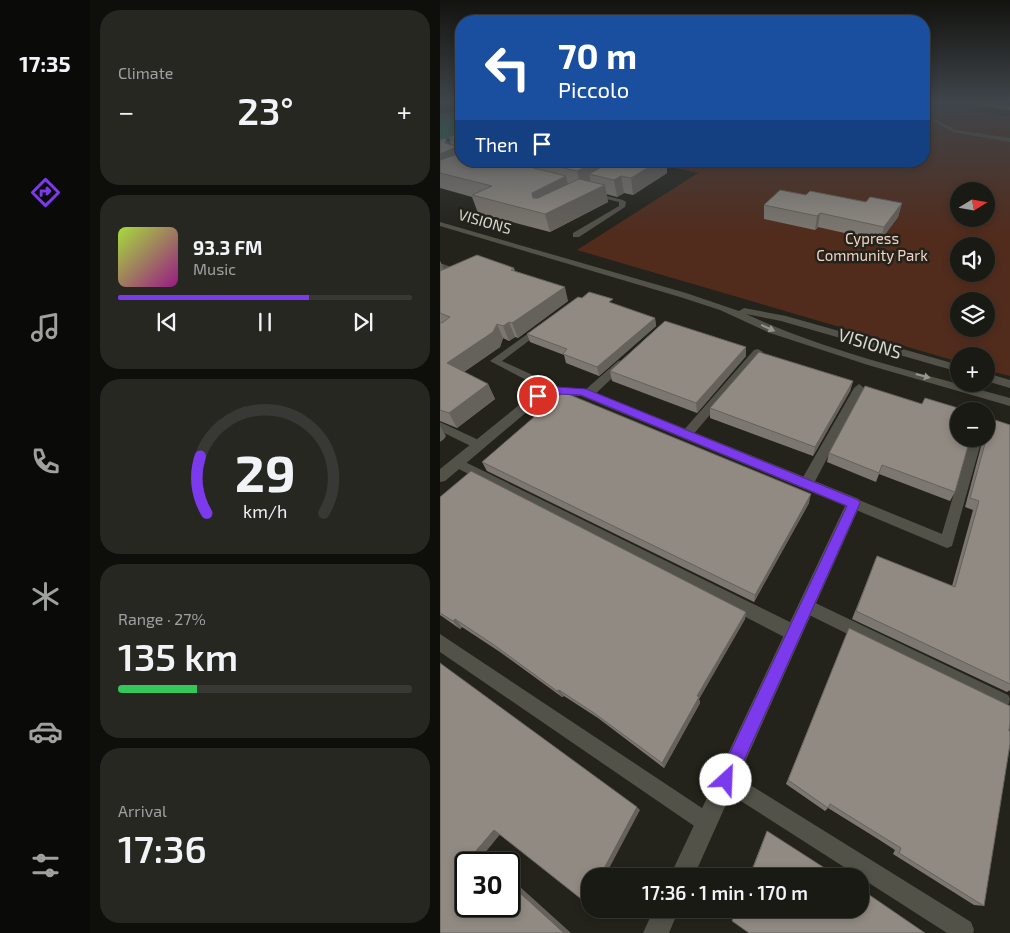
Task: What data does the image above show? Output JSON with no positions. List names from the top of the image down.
{
  "streets": {
    "street": ["VISIONS"]
  },
  "parks": ["Cypress Community Park"],
  "north": "right",
  "page": {
    "tabs": "17:35",
    "tile": [
      "Climate",
      ["Range · 27%", "135 km"],
      ["Arrival", "17:36"]
    ],
    "turn": ["70 m", "Piccolo"],
    "heat": ["−", "23°", "+"],
    "then": "Then",
    "map_buttons": ["+", "−"],
    "song": ["93.3 FM", "Music"],
    "limit": "30",
    "trip": "17:36 · 1 min · 170 m",
    "gauge": ["29", "km/h"]
  }
}
